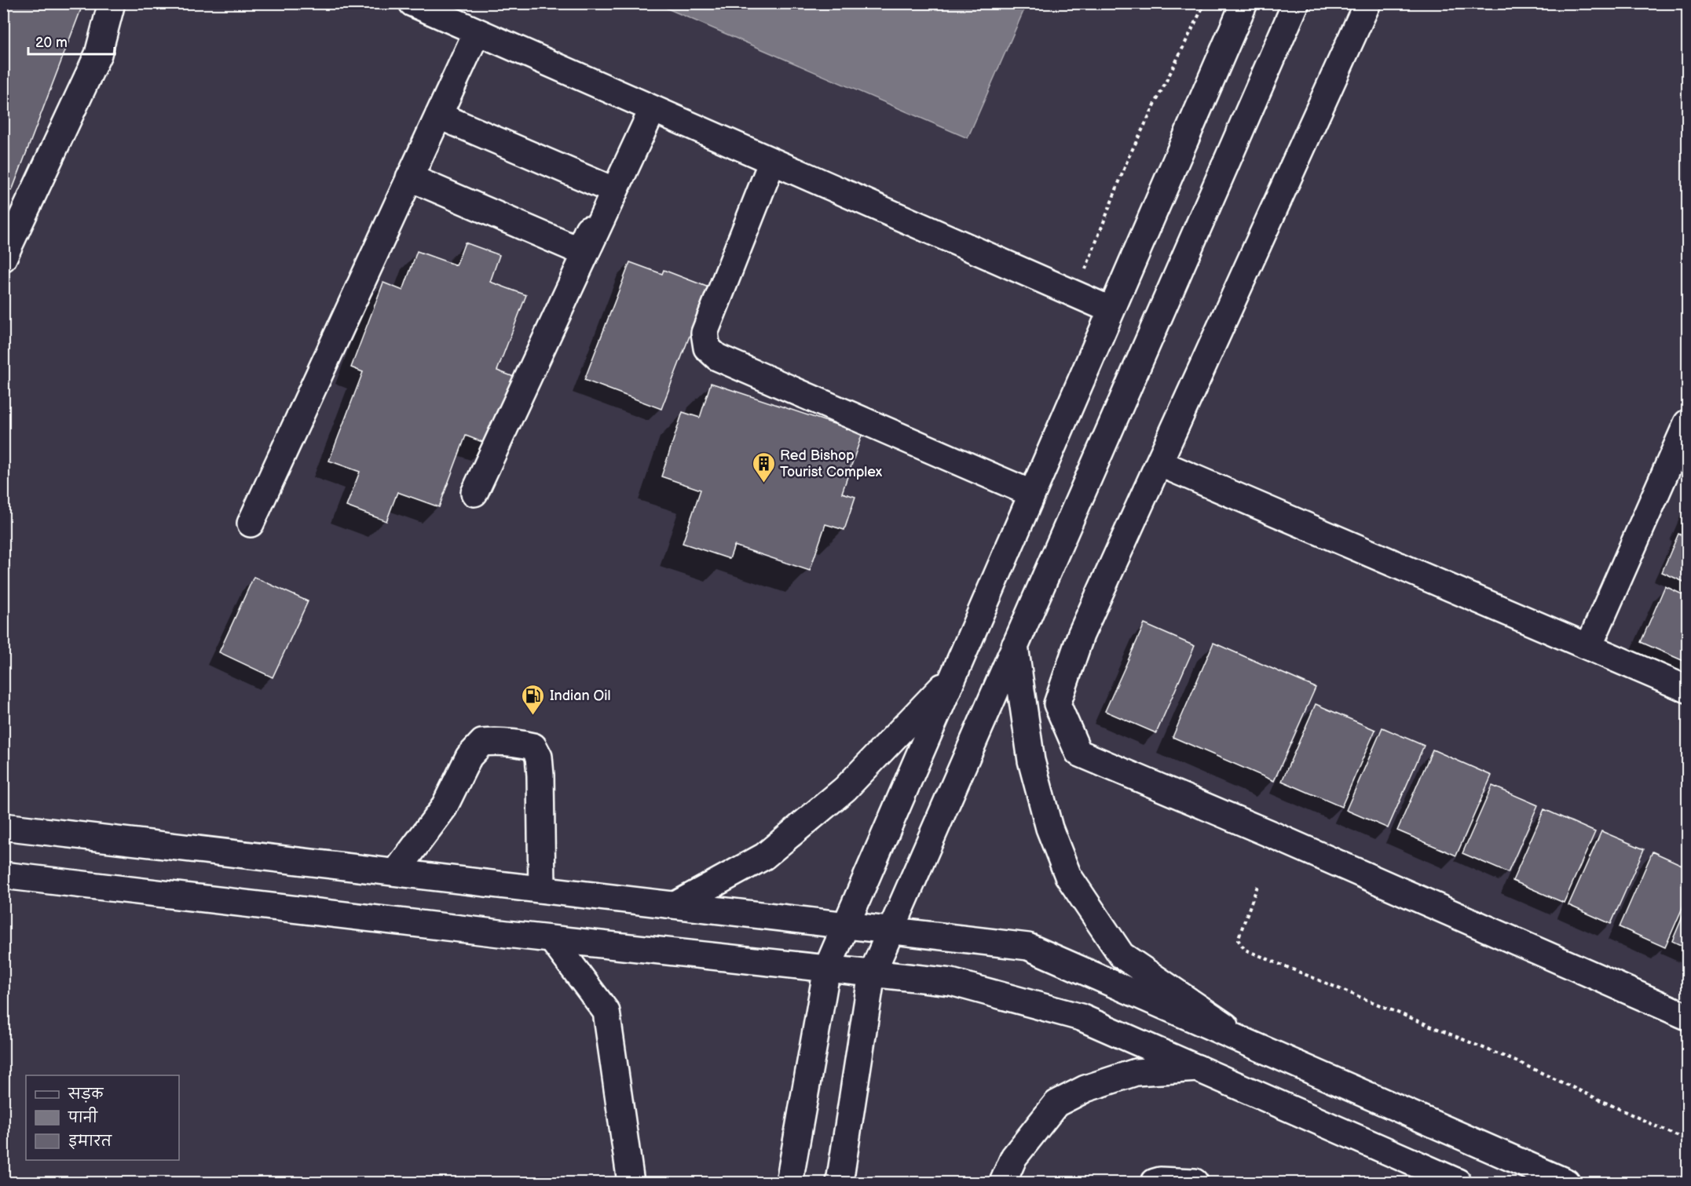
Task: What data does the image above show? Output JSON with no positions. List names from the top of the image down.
{
  "places": {
    "building": ["Red Bishop Tourist Complex"],
    "fuel station": ["Indian Oil"]
  },
  "legend": ["सड़क", "पानी", "इमारत"],
  "scale_bar": "20 m"
}
